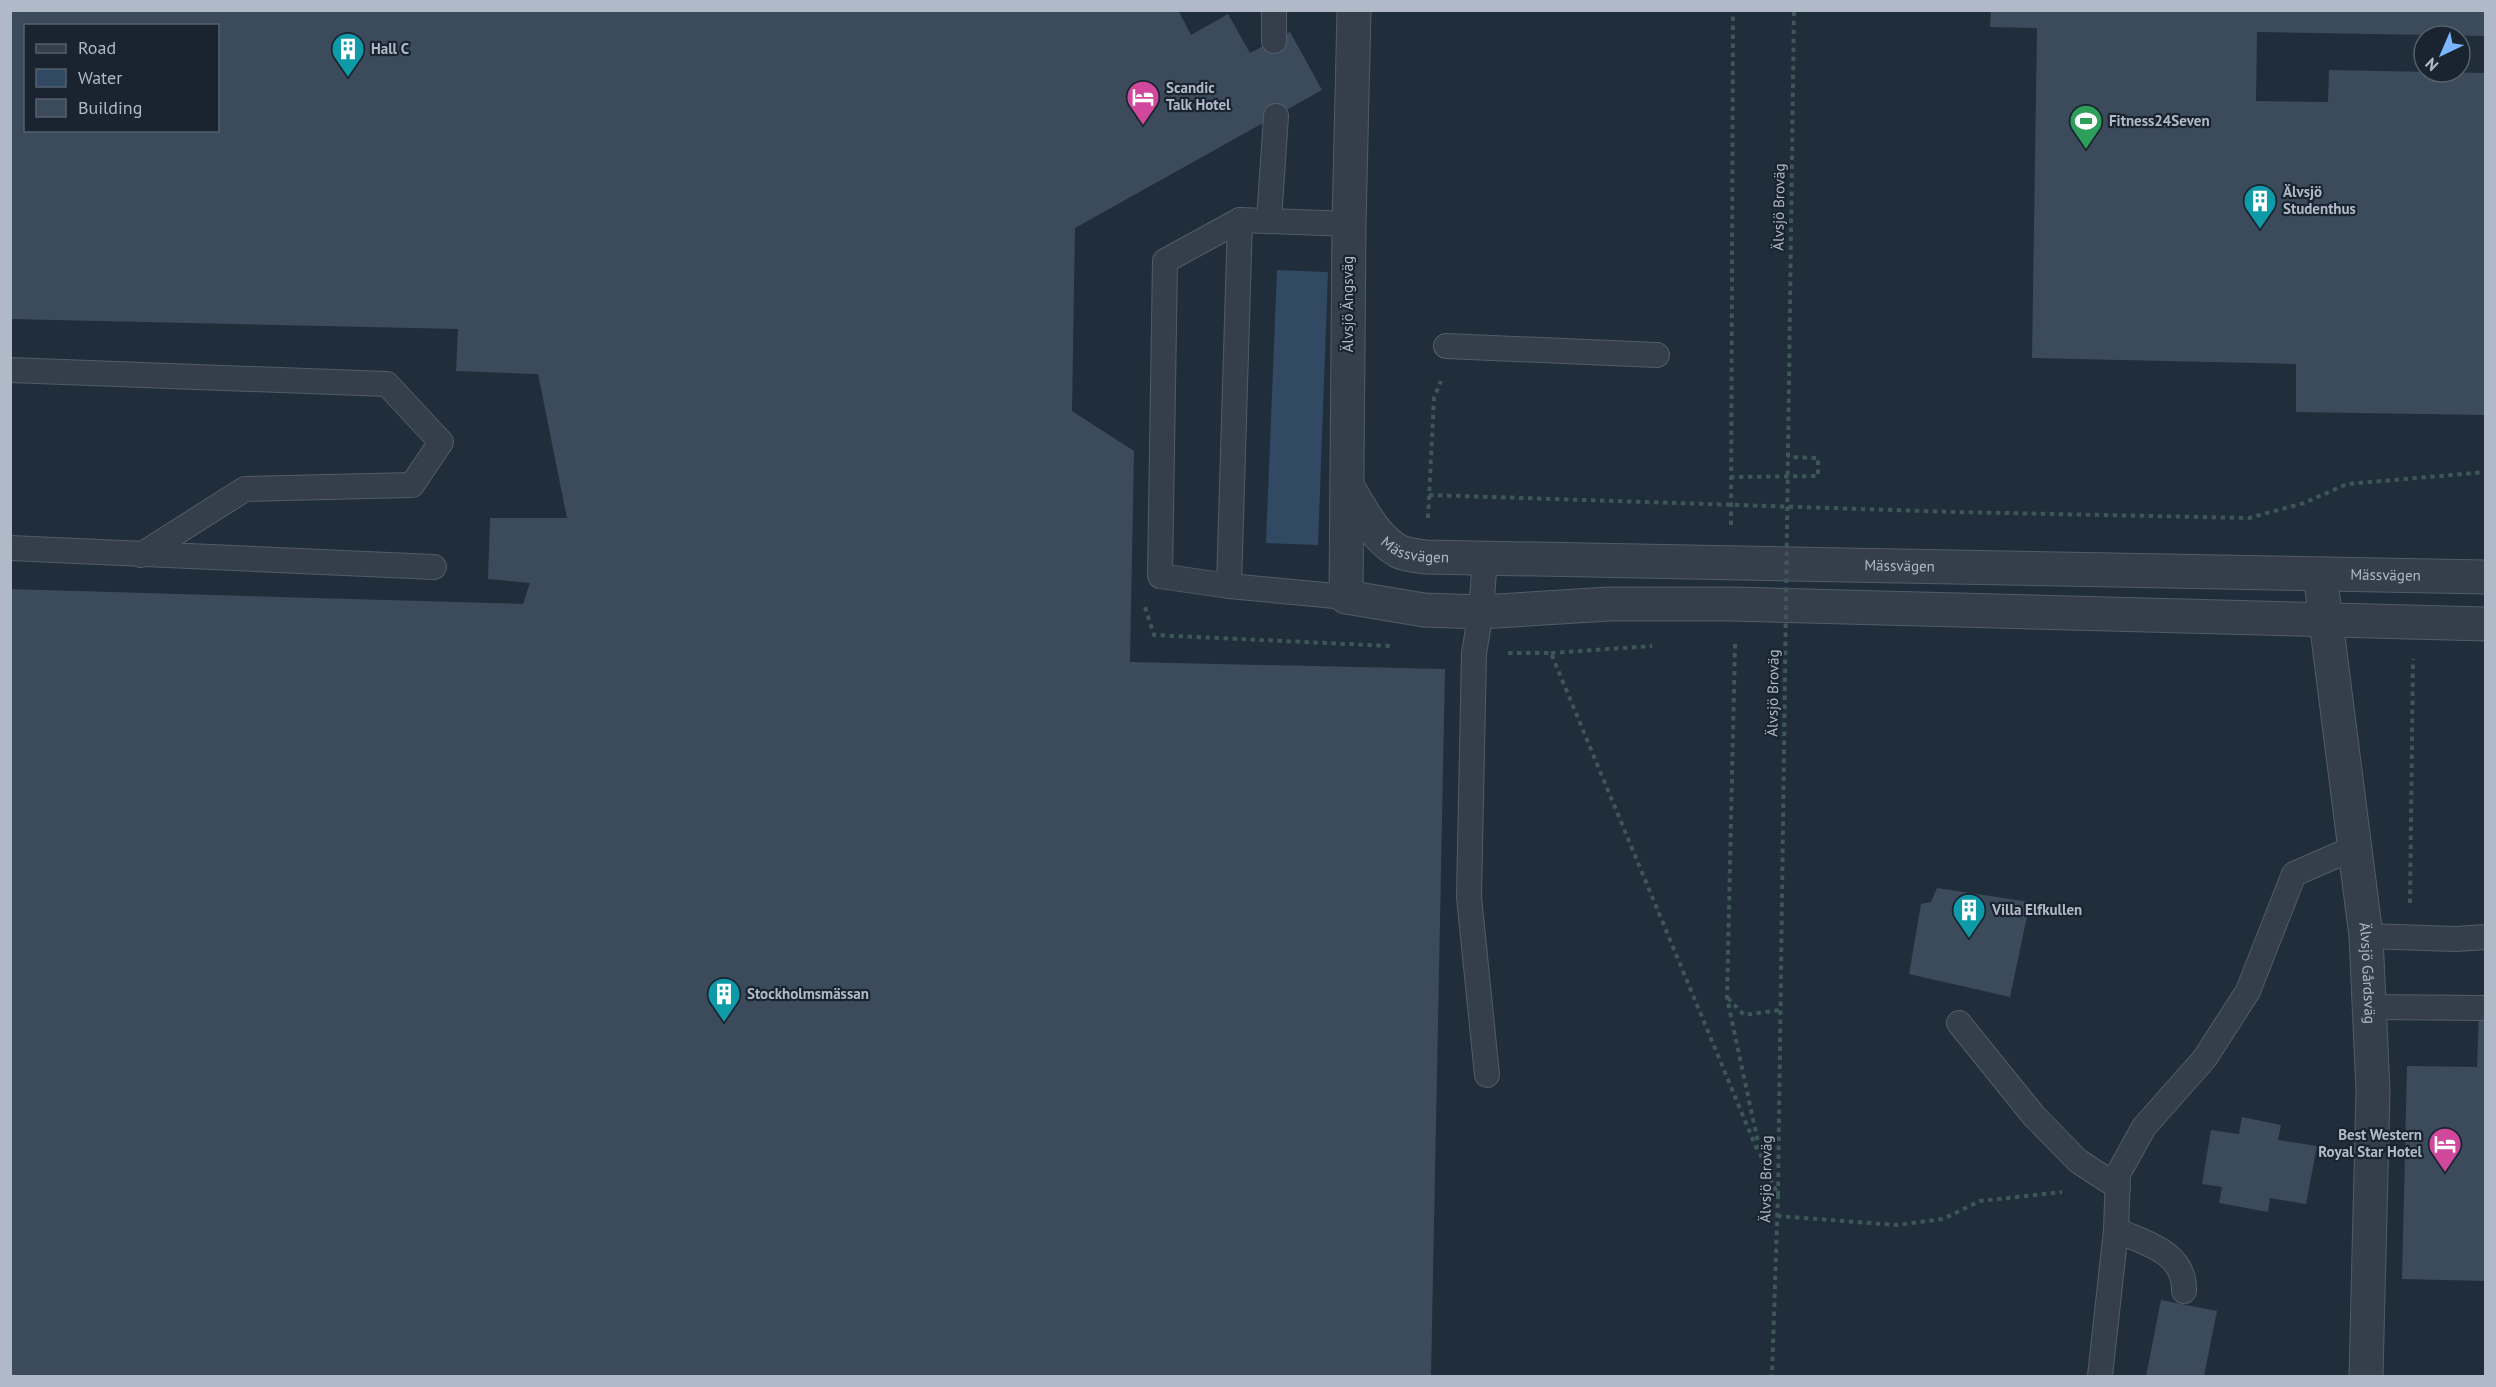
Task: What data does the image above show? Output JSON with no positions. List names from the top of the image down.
{
  "streets": {
    "street": ["Älvsjö Ängsväg", "Mässvägen", "Älvsjö Gårdsväg"],
    "path": ["Älvsjö Broväg"]
  },
  "crossings": [
    ["Älvsjö Ängsväg", "Mässvägen"],
    ["Mässvägen", "Älvsjö Gårdsväg"]
  ],
  "places": {
    "building": [
      "Hall C",
      "Älvsjö Studenthus",
      "Villa Elfkullen",
      "Stockholmsmässan"
    ],
    "hotel": ["Scandic Talk Hotel", "Best Western Royal Star Hotel"],
    "sports": ["Fitness24Seven"]
  },
  "legend": ["Road", "Water", "Building"],
  "north": "bottom left"
}
